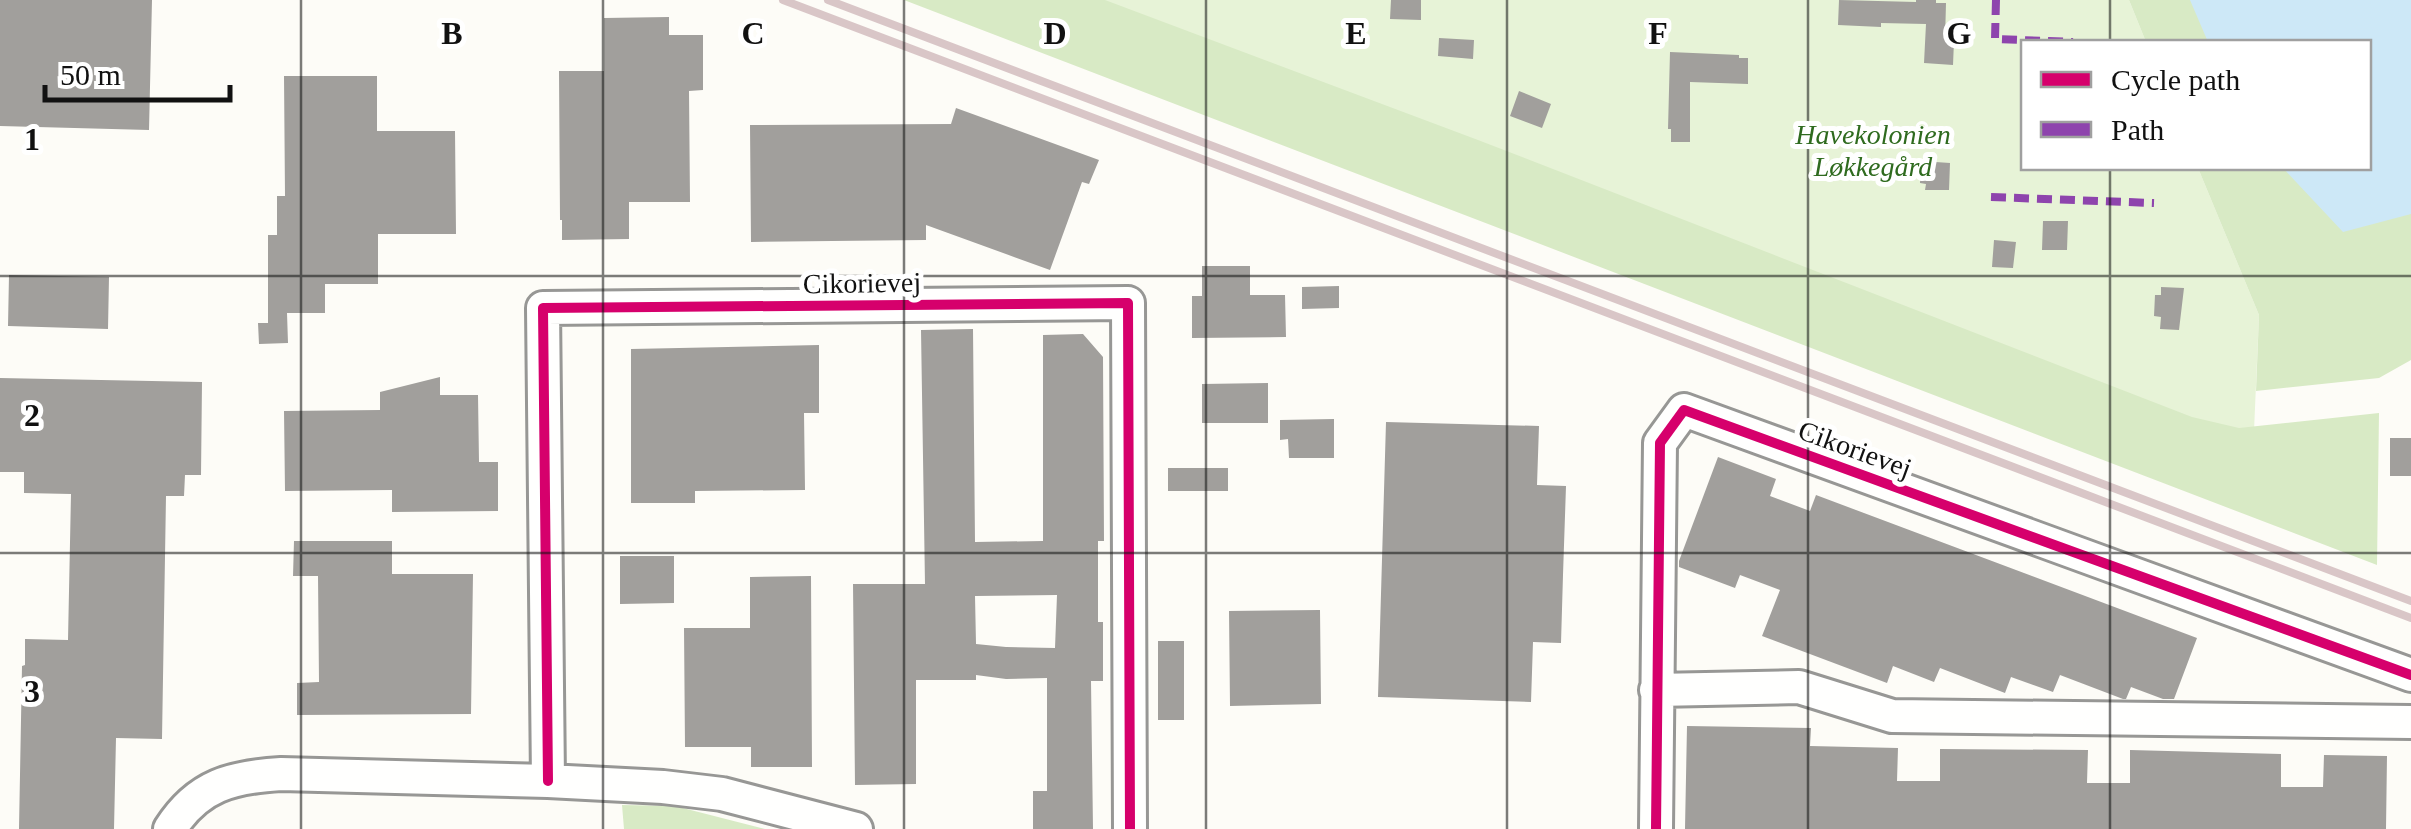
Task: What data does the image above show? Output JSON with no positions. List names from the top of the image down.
{
  "streets": {
    "street": ["Cikorievej"]
  },
  "parks": ["Havekolonien Løkkegård"],
  "legend": ["Cycle path", "Path"],
  "scale_bar": "50 m",
  "grid": {
    "columns": [
      "B",
      "C",
      "D",
      "E",
      "F",
      "G"
    ],
    "rows": ["1", "2", "3"]
  }
}
